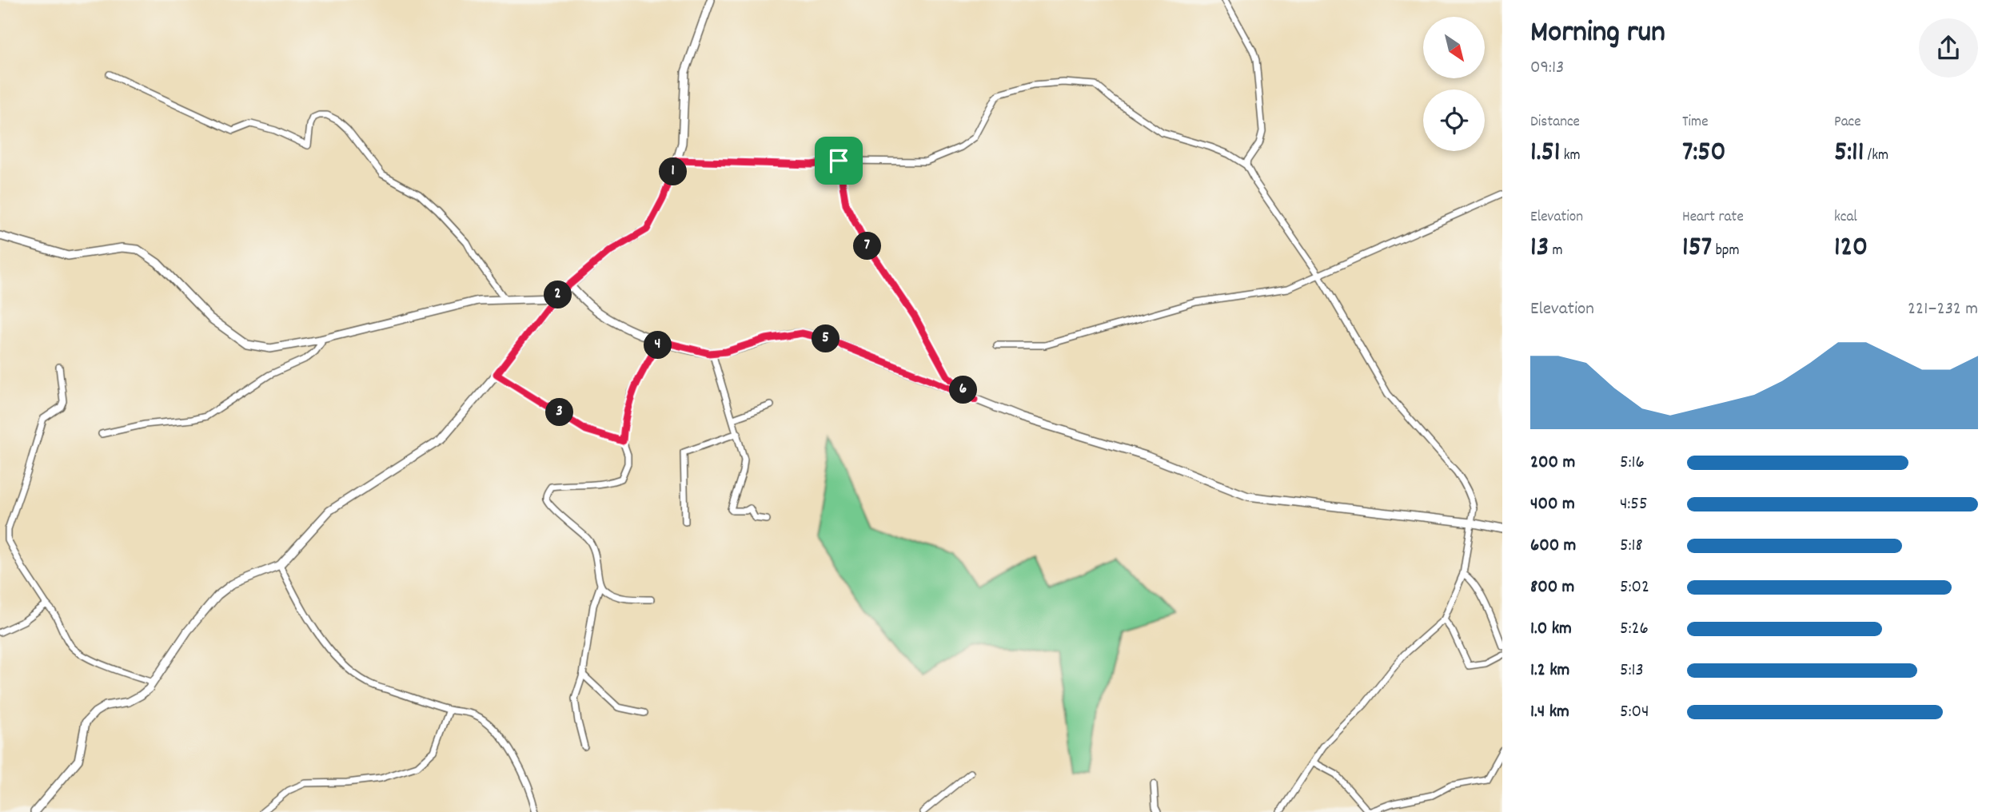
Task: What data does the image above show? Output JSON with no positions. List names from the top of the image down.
{
  "north": "bottom right",
  "page": {
    "heading": ["Morning run", "09:13"],
    "stats": [
      ["Distance", "1.51 km"],
      ["Time", "7:50"],
      ["Pace", "5:11 /km"],
      ["Elevation", "13 m"],
      ["Heart rate", "157 bpm"],
      ["kcal", "120"]
    ],
    "pins": [
      "1",
      "7",
      "2",
      "5",
      "4",
      "6",
      "3"
    ],
    "chart": ["Elevation", "221–232 m"],
    "list": [
      {
        "name": "200 m",
        "note": "5:16"
      },
      {
        "name": "400 m",
        "note": "4:55"
      },
      {
        "name": "600 m",
        "note": "5:18"
      },
      {
        "name": "800 m",
        "note": "5:02"
      },
      {
        "name": "1.0 km",
        "note": "5:26"
      },
      {
        "name": "1.2 km",
        "note": "5:13"
      },
      {
        "name": "1.4 km",
        "note": "5:04"
      }
    ]
  }
}
